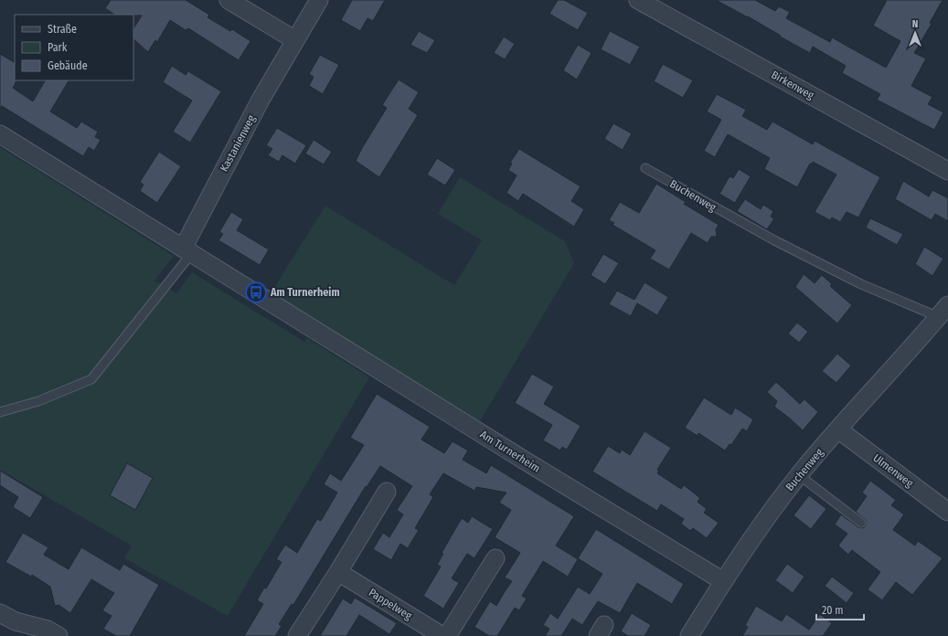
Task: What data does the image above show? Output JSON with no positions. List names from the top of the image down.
{
  "streets": {
    "street": [
      "Birkenweg",
      "Kastanienweg",
      "Buchenweg",
      "Am Turnerheim",
      "Ulmenweg",
      "Pappelweg"
    ]
  },
  "crossings": [
    ["Kastanienweg", "Am Turnerheim"],
    ["Buchenweg", "Am Turnerheim"],
    ["Buchenweg", "Ulmenweg"]
  ],
  "places": {
    "bus stop": ["Am Turnerheim"]
  },
  "legend": ["Straße", "Park", "Gebäude"],
  "scale_bar": "20 m",
  "north": "top"
}
